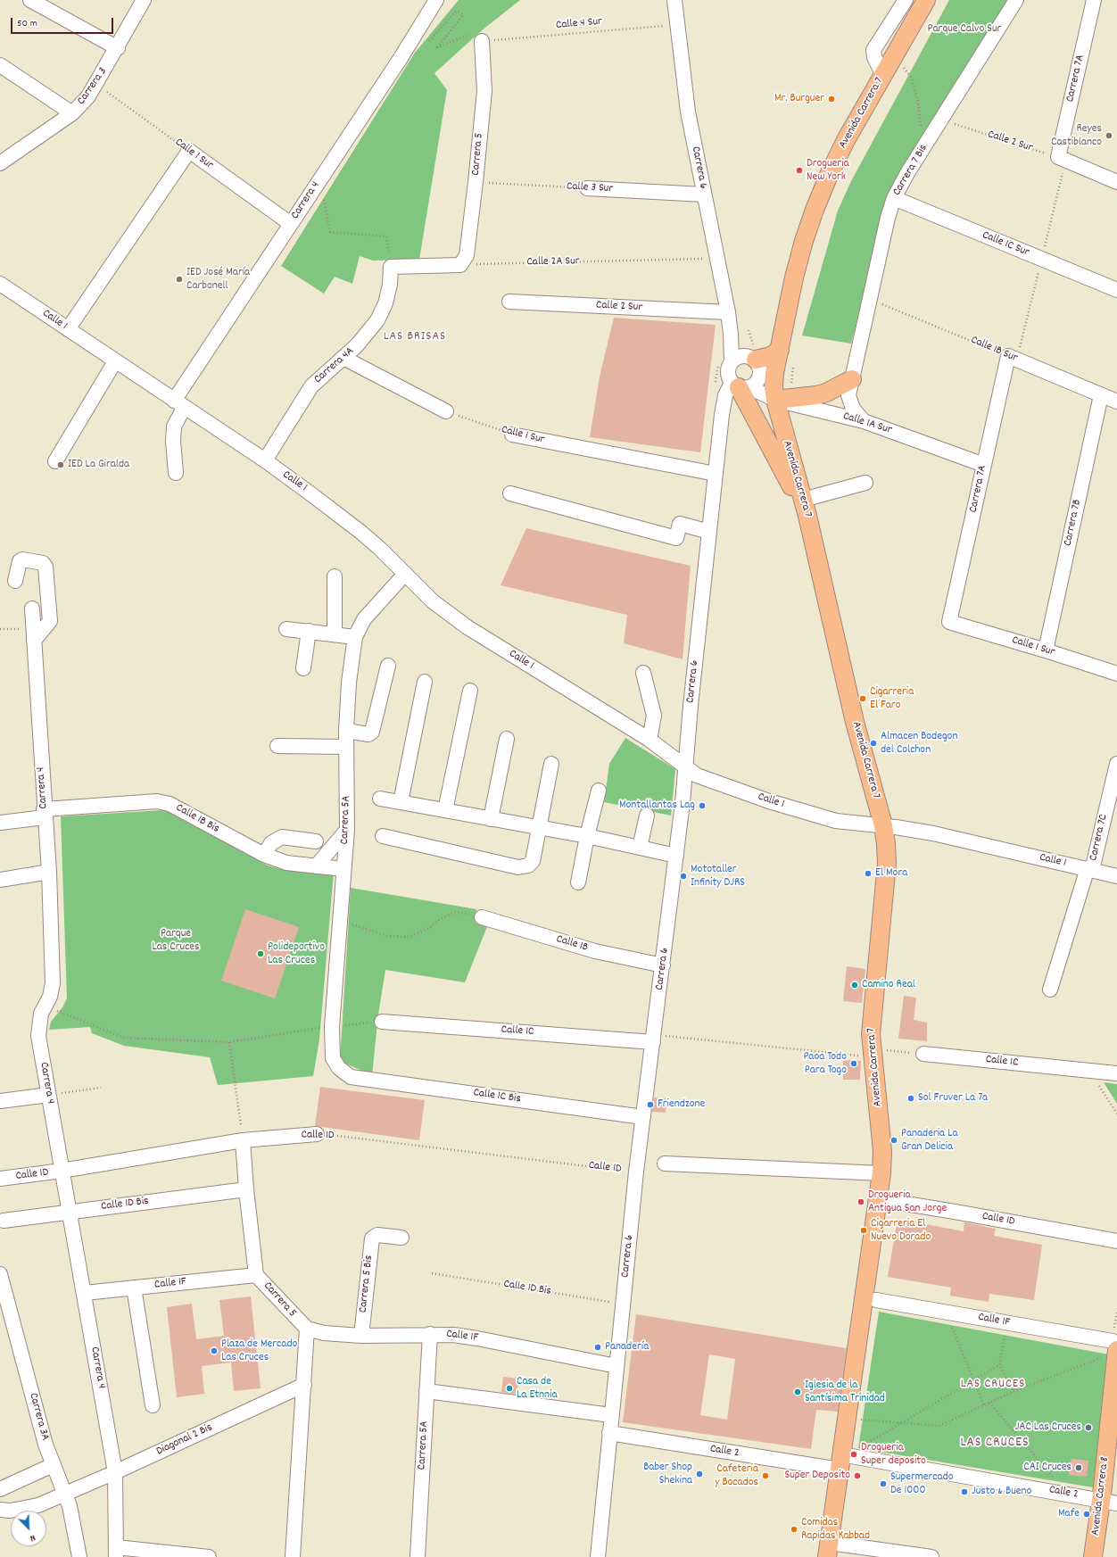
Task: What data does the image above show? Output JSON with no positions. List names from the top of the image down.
{
  "streets": {
    "main road": ["Avenida Carrera 7", "Avenida Carrera 8"],
    "street": [
      "Carrera 7A",
      "Carrera 3",
      "Calle 2 Sur",
      "Calle 1 Sur",
      "Carrera 5",
      "Carrera 6",
      "Carrera 7 Bis",
      "Calle 3 Sur",
      "Carrera 4",
      "Calle 1C Sur",
      "Calle 1",
      "Calle 1B Sur",
      "Carrera 4A",
      "Calle 1A Sur",
      "Carrera 7B",
      "Calle 1B Bis",
      "Carrera 5A",
      "Carrera 7C",
      "Calle 1B",
      "Calle 1C",
      "Calle 1C Bis",
      "Calle 1D",
      "Calle 1D Bis",
      "Calle 1F",
      "Carrera 5 Bis",
      "Carrera 3A",
      "Diagonal 2 Bis",
      "Calle 2"
    ],
    "path": ["Calle 4 Sur", "Calle 2A Sur"]
  },
  "crossings": [
    ["Calle 4 Sur", "Carrera 5"],
    ["Calle 4 Sur", "Carrera 6"],
    ["Carrera 7A", "Calle 2 Sur"],
    ["Carrera 7A", "Calle 1 Sur"],
    ["Carrera 7A", "Calle 1B Sur"],
    ["Carrera 7A", "Calle 1A Sur"],
    ["Carrera 3", "Calle 1 Sur"],
    ["Avenida Carrera 7", "Calle 1"],
    ["Avenida Carrera 7", "Calle 1A Sur"],
    ["Avenida Carrera 7", "Calle 1D"],
    ["Avenida Carrera 7", "Calle 1F"],
    ["Avenida Carrera 7", "Calle 2"],
    ["Calle 2 Sur", "Carrera 6"],
    ["Calle 2 Sur", "Carrera 7 Bis"],
    ["Calle 1 Sur", "Carrera 6"],
    ["Calle 1 Sur", "Carrera 4"],
    ["Calle 1 Sur", "Carrera 7B"],
    ["Carrera 5", "Calle 3 Sur"],
    ["Carrera 5", "Calle 2A Sur"],
    ["Carrera 5", "Calle 1D"],
    ["Carrera 5", "Calle 1D Bis"],
    ["Carrera 5", "Calle 1F"],
    ["Carrera 6", "Calle 3 Sur"],
    ["Carrera 6", "Calle 2A Sur"],
    ["Carrera 6", "Calle 1"],
    ["Carrera 6", "Calle 1A Sur"],
    ["Carrera 6", "Calle 1B"],
    ["Carrera 6", "Calle 1C"],
    ["Carrera 6", "Calle 1C Bis"],
    ["Carrera 6", "Calle 1D"],
    ["Carrera 6", "Calle 1D Bis"],
    ["Carrera 6", "Calle 1F"],
    ["Carrera 6", "Calle 2"],
    ["Carrera 7 Bis", "Calle 1C Sur"],
    ["Carrera 7 Bis", "Calle 1B Sur"],
    ["Carrera 7 Bis", "Calle 1A Sur"],
    ["Carrera 4", "Calle 1"],
    ["Carrera 4", "Calle 1B Bis"],
    ["Carrera 4", "Calle 1D"],
    ["Carrera 4", "Calle 1D Bis"],
    ["Carrera 4", "Calle 1F"],
    ["Carrera 4", "Diagonal 2 Bis"],
    ["Calle 1", "Carrera 4A"],
    ["Calle 1", "Carrera 5A"],
    ["Calle 1", "Carrera 7C"],
    ["Calle 1B Sur", "Carrera 7B"],
    ["Calle 1B Bis", "Carrera 5A"],
    ["Carrera 5A", "Calle 1C Bis"],
    ["Carrera 5A", "Calle 1F"],
    ["Calle 1F", "Carrera 5 Bis"],
    ["Calle 1F", "Avenida Carrera 8"],
    ["Carrera 3A", "Diagonal 2 Bis"],
    ["Calle 2", "Avenida Carrera 8"]
  ],
  "districts": ["LAS BRISAS", "LAS CRUCES", "LAS CRUCES"],
  "parks": ["Parque Calvo Sur", "Parque Las Cruces"],
  "places": [
    "Mr. Burguer",
    "Reyes Castiblanco",
    "Drogueria New York",
    "IED José María Carbonell",
    "IED La Giralda",
    "Cigarreria El Faro",
    "Almacen Bodegon del Colchon",
    "Montallantas Lag",
    "El Mora",
    "Mototaller Infinity DJRS",
    "Polideportivo Las Cruces",
    "Camino Real",
    "Paoa Todo Para Togo",
    "Sol Fruver La 7a",
    "Friendzone",
    "Panaderia La Gran Delicia",
    "Drogueria Antigua San Jorge",
    "Cigarreria El Nuevo Dorado",
    "Panadería",
    "Plaza de Mercado Las Cruces",
    "Casa de La Etnnia",
    "Iglesia de la Santísima Trinidad",
    "JAC Las Cruces",
    "Drogueria Super deposito",
    "CAI Cruces",
    "Baber Shop Shekina",
    "Cafeteria y Bocados",
    "Super Deposito",
    "Supermercado De 1000",
    "Justo & Bueno",
    "Mafe",
    "Comidas Rapidas Kabbad"
  ],
  "scale_bar": "50 m",
  "north": "bottom right"
}
